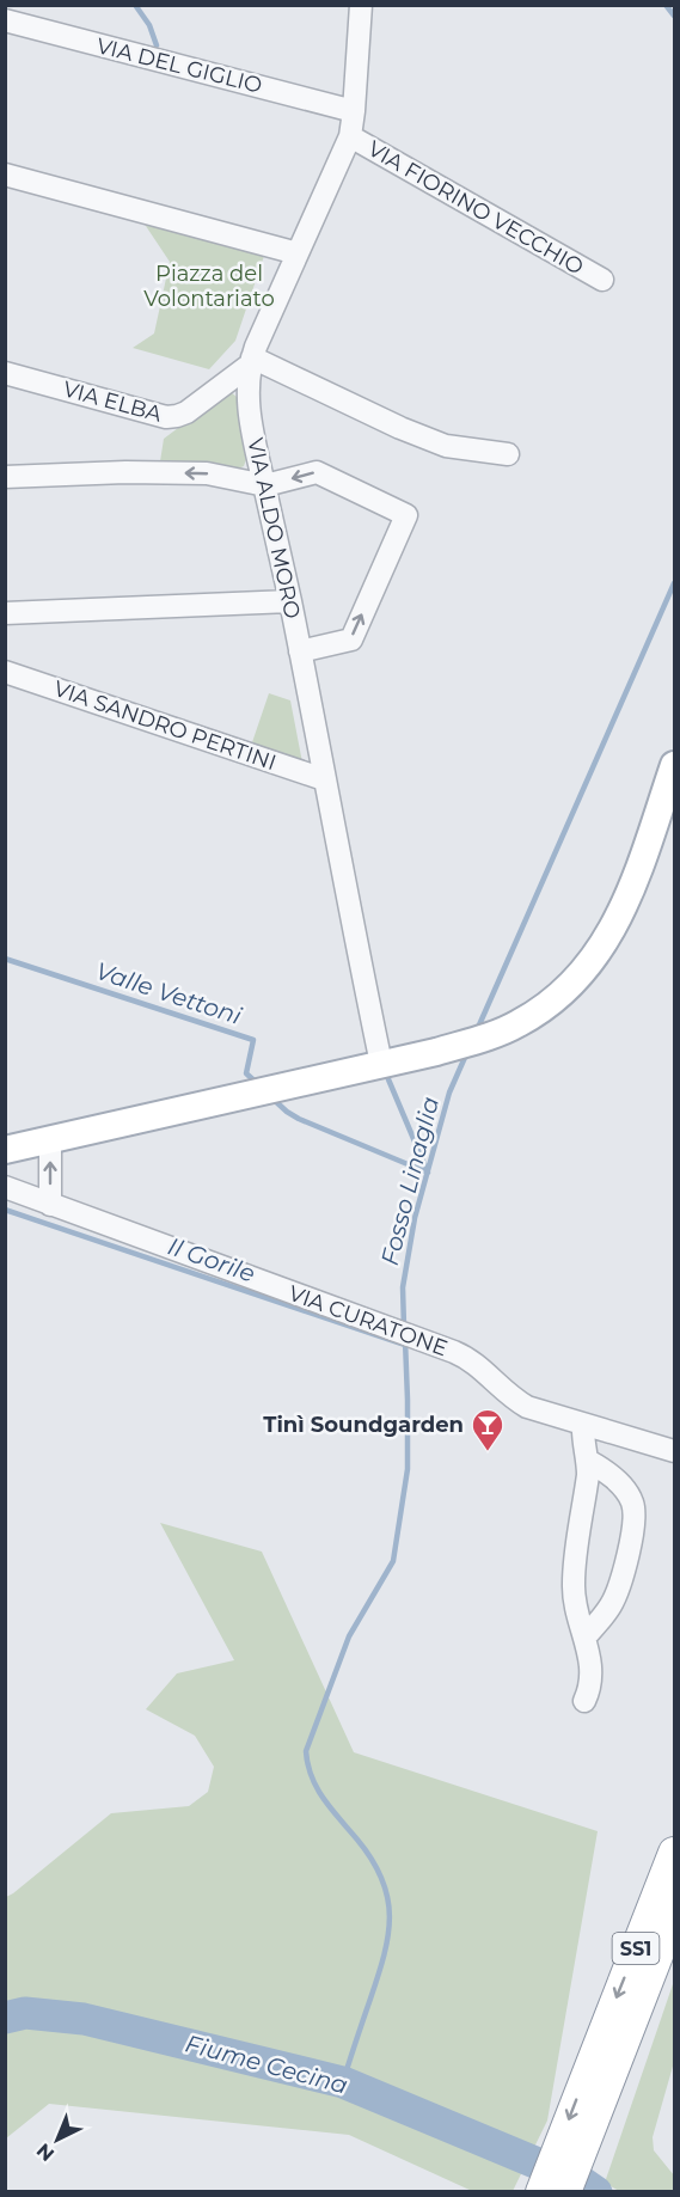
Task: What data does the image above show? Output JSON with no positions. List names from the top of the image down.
{
  "streets": {
    "highway": ["SS1"],
    "street": [
      "VIA DEL GIGLIO",
      "VIA FIORINO VECCHIO",
      "VIA ELBA",
      "VIA ALDO MORO",
      "VIA SANDRO PERTINI",
      "VIA CURATONE"
    ]
  },
  "crossings": [
    ["VIA DEL GIGLIO", "VIA ALDO MORO"],
    ["VIA FIORINO VECCHIO", "VIA ALDO MORO"],
    ["VIA ELBA", "VIA ALDO MORO"],
    ["VIA ALDO MORO", "VIA SANDRO PERTINI"]
  ],
  "water": [
    "Valle Vettoni",
    "Fosso Linaglia",
    "Il Gorile",
    "Fiume Cecina"
  ],
  "parks": ["Piazza del Volontariato"],
  "places": {
    "bar": ["Tinì Soundgarden"]
  },
  "north": "bottom left"
}
